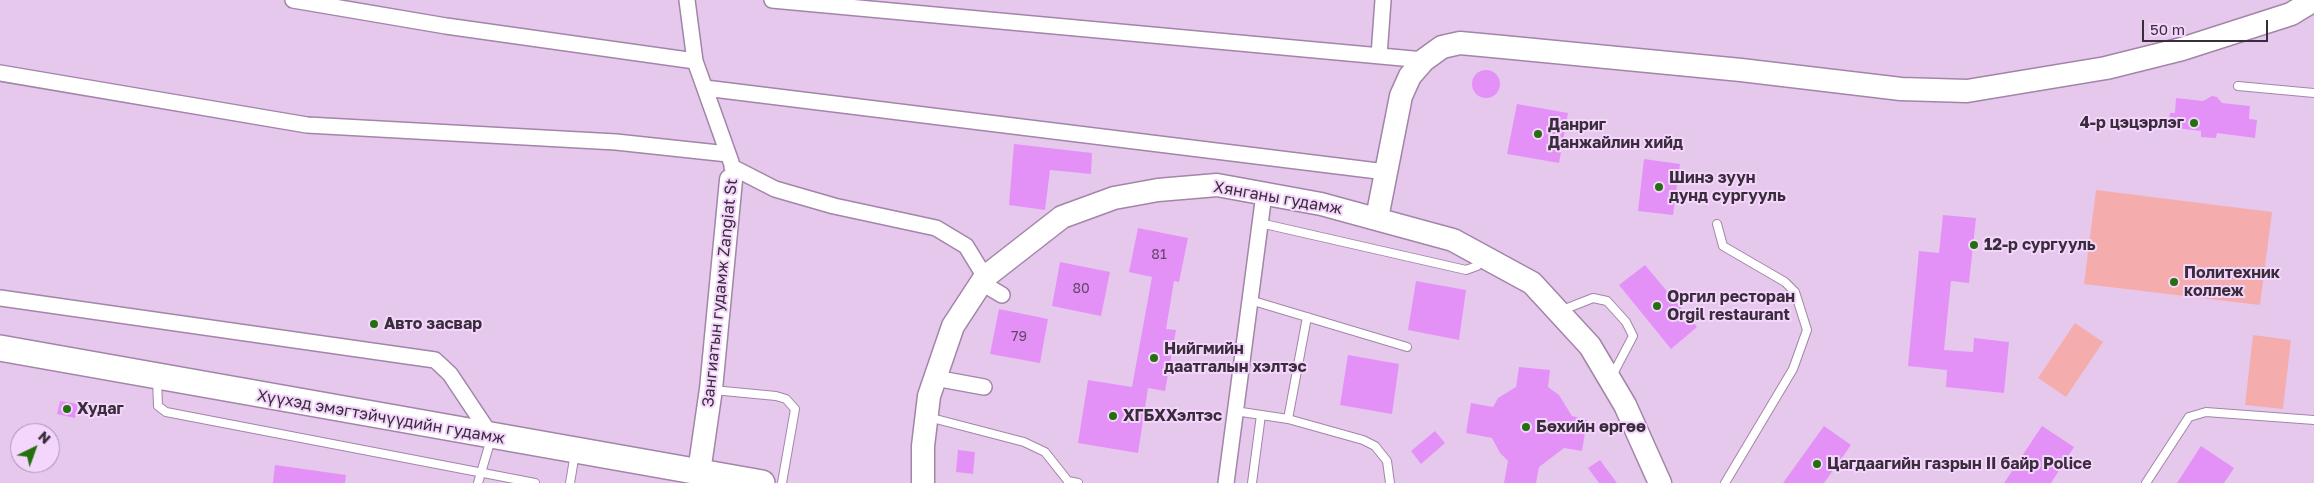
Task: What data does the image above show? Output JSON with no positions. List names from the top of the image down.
{
  "streets": {
    "main road": ["Хүүхэд эмэгтэйчүүдийн гудамж"],
    "street": ["Хянганы гудамж", "Зангиатын гудамж Zangiat St"]
  },
  "crossings": [
    ["Зангиатын гудамж Zangiat St", "Хүүхэд эмэгтэйчүүдийн гудамж"]
  ],
  "places": [
    "4-р цэцэрлэг",
    "Данриг Данжайлин хийд",
    "Шинэ зуун дунд сургууль",
    "12-р сургууль",
    "Политехник коллеж",
    "Оргил ресторан Orgil restaurant",
    "Авто засвар",
    "Нийгмийн даатгалын хэлтэс",
    "Худаг",
    "ХГБХХэлтэс",
    "Бөхийн өргөө",
    "Цагдаагийн газрын II байр Police"
  ],
  "house_numbers": ["81", "80", "79"],
  "scale_bar": "50 m",
  "north": "top right"
}
